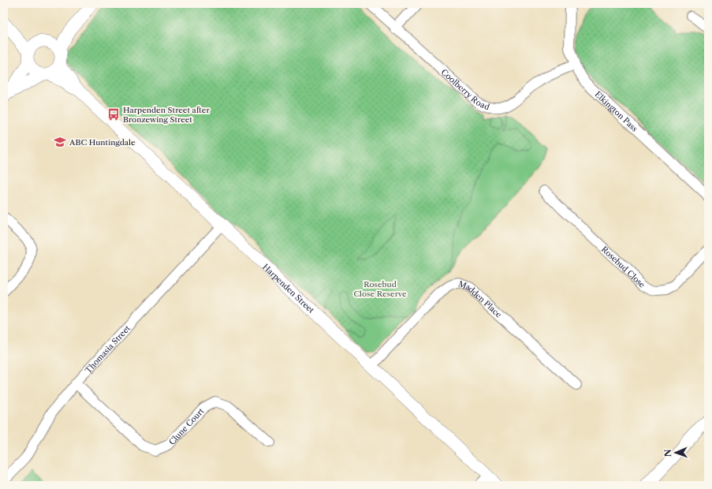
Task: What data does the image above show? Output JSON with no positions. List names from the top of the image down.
{
  "streets": {
    "street": [
      "Coolberry Road",
      "Elkington Pass",
      "Rosebud Close",
      "Harpenden Street",
      "Madden Place",
      "Thomasia Street",
      "Clune Court"
    ]
  },
  "crossings": [
    ["Coolberry Road", "Elkington Pass"],
    ["Harpenden Street", "Madden Place"],
    ["Harpenden Street", "Thomasia Street"],
    ["Thomasia Street", "Clune Court"]
  ],
  "parks": ["Rosebud Close Reserve"],
  "places": {
    "bus stop": ["Harpenden Street after Bronzewing Street"],
    "school or university": ["ABC Huntingdale"]
  },
  "north": "left"
}
